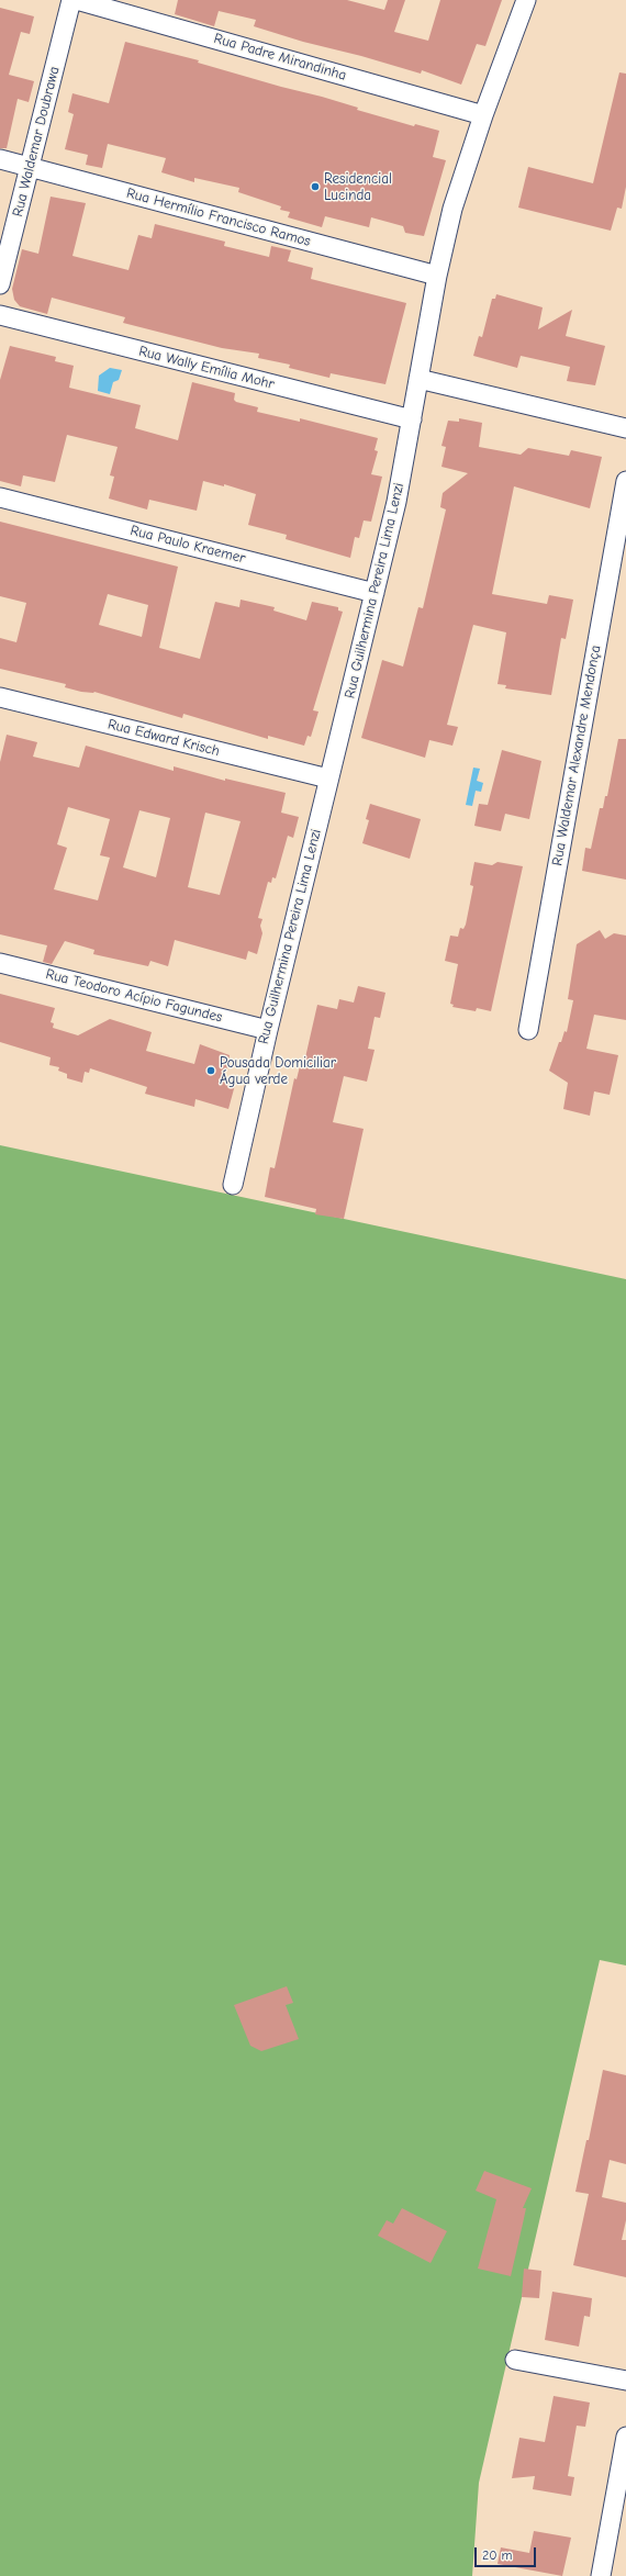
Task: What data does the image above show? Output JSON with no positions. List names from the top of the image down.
{
  "streets": {
    "street": [
      "Rua Padre Mirandinha",
      "Rua Waldemar Doubrawa",
      "Rua Hermílio Francisco Ramos",
      "Rua Wally Emília Mohr",
      "Rua Paulo Kraemer",
      "Rua Guilhermina Pereira Lima Lenzi",
      "Rua Edward Krisch",
      "Rua Waldemar Alexandre Mendonça",
      "Rua Teodoro Acípio Fagundes"
    ]
  },
  "crossings": [
    ["Rua Padre Mirandinha", "Rua Guilhermina Pereira Lima Lenzi"],
    ["Rua Waldemar Doubrawa", "Rua Hermílio Francisco Ramos"],
    ["Rua Hermílio Francisco Ramos", "Rua Guilhermina Pereira Lima Lenzi"],
    ["Rua Wally Emília Mohr", "Rua Guilhermina Pereira Lima Lenzi"],
    ["Rua Paulo Kraemer", "Rua Guilhermina Pereira Lima Lenzi"],
    ["Rua Guilhermina Pereira Lima Lenzi", "Rua Edward Krisch"],
    ["Rua Guilhermina Pereira Lima Lenzi", "Rua Teodoro Acípio Fagundes"]
  ],
  "places": ["Residencial Lucinda", "Pousada Domiciliar Água verde"],
  "scale_bar": "20 m"
}
